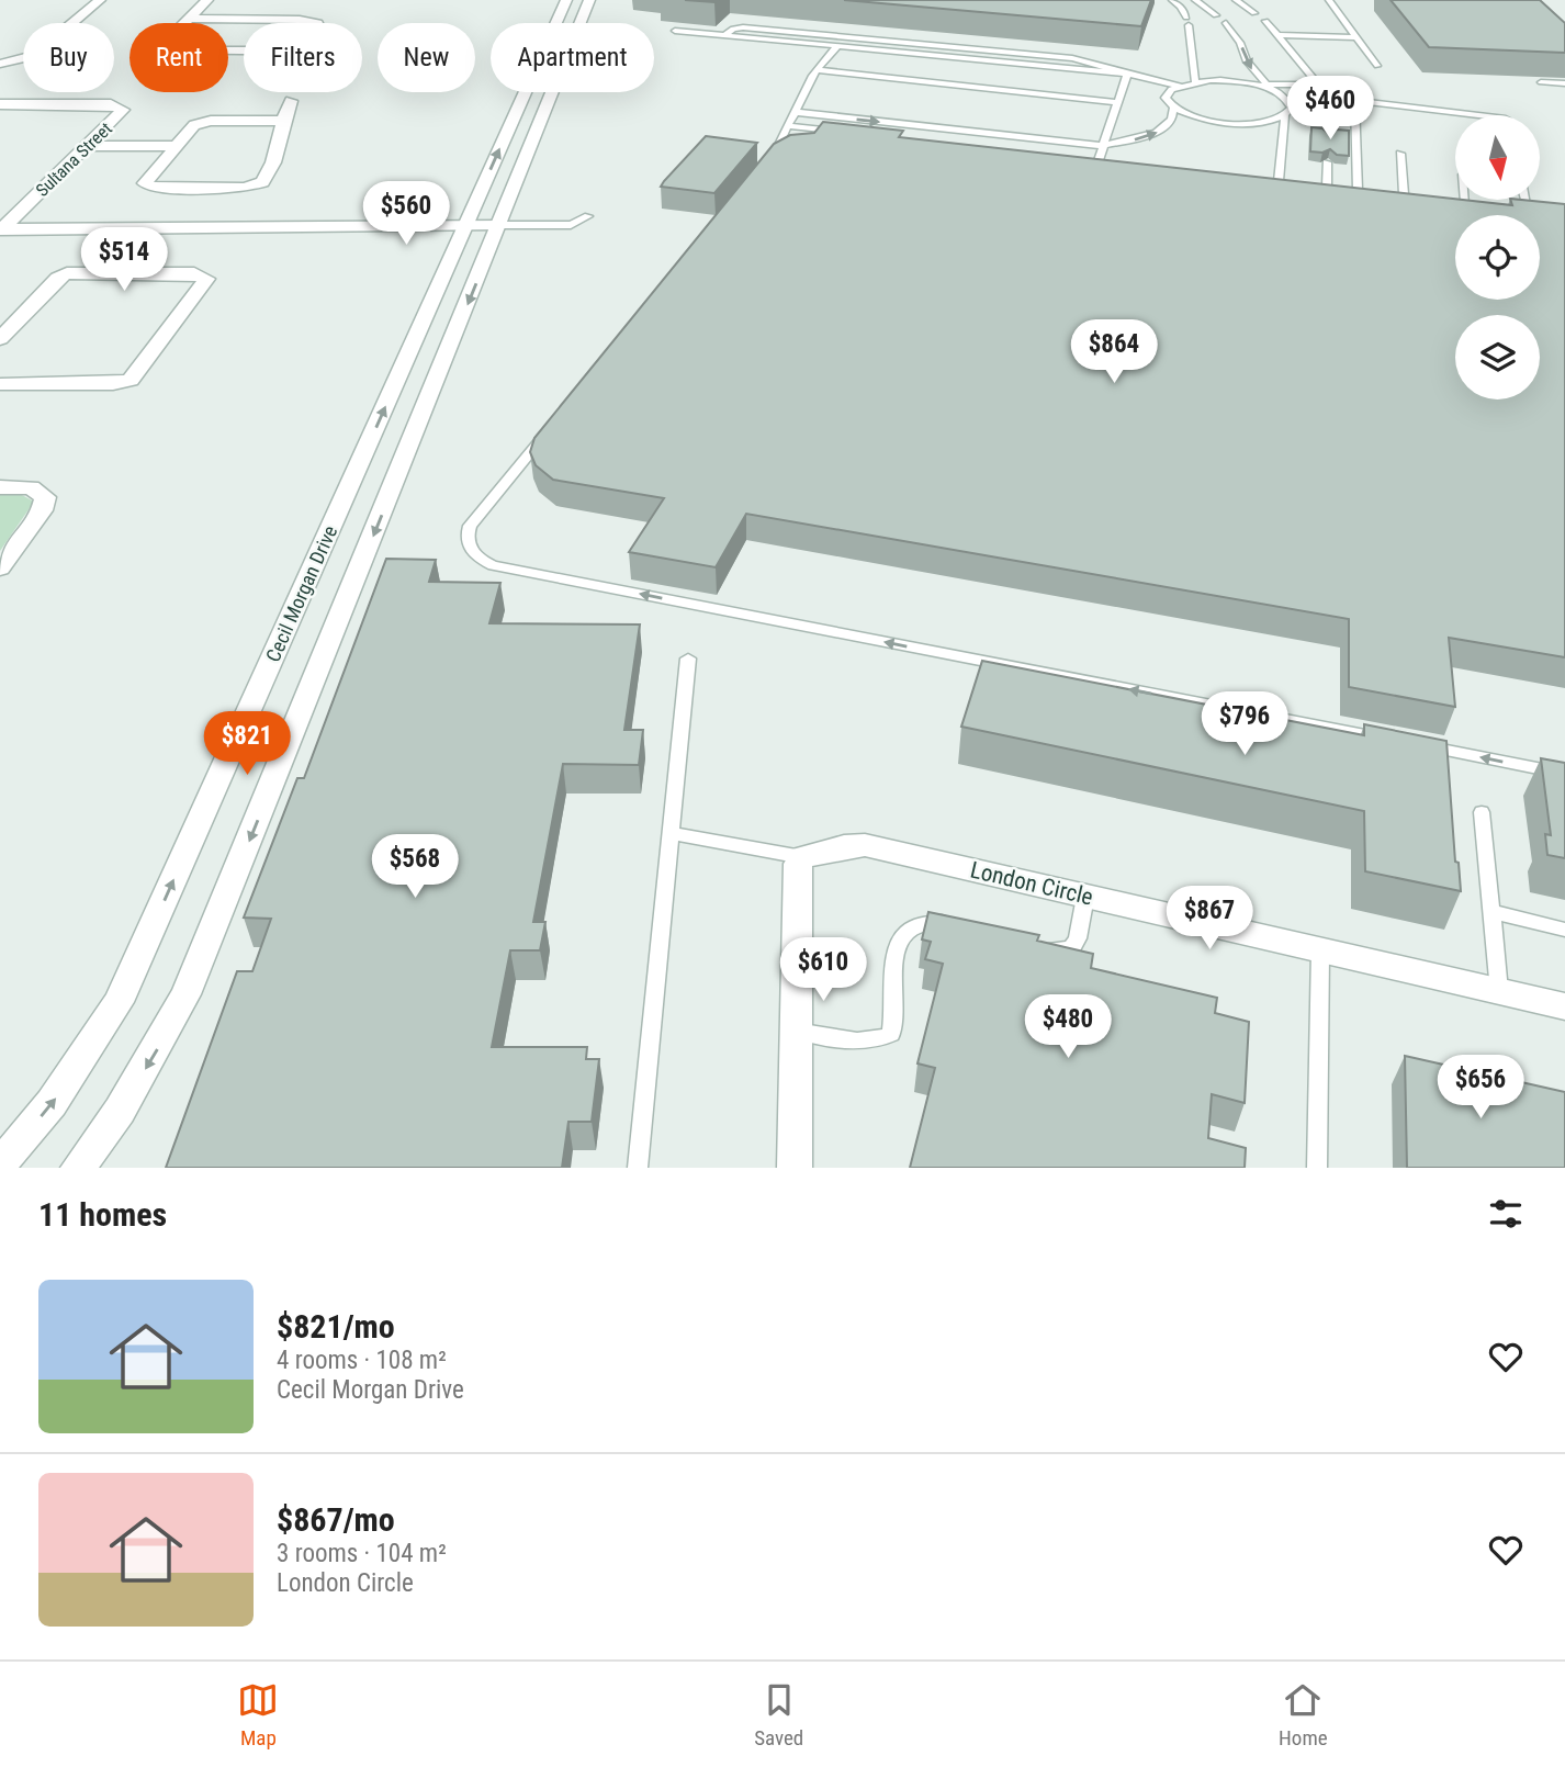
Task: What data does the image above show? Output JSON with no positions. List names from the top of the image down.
{
  "streets": {
    "street": ["Sultana Street", "Cecil Morgan Drive", "London Circle"]
  },
  "north": "bottom",
  "page": {
    "chip": [
      "Buy",
      "Rent",
      "Filters",
      "New",
      "Apartment"
    ],
    "price": [
      "$460",
      "$560",
      "$514",
      "$864",
      "$796",
      "$821",
      "$568",
      "$867",
      "$610",
      "$480",
      "$656"
    ],
    "heading": "11 homes",
    "list": [
      {
        "name": "$821/mo",
        "note": "4 rooms · 108 m² · Cecil Morgan Drive"
      },
      {
        "name": "$867/mo",
        "note": "3 rooms · 104 m² · London Circle"
      }
    ],
    "tabs": ["Map", "Saved", "Home"]
  }
}
